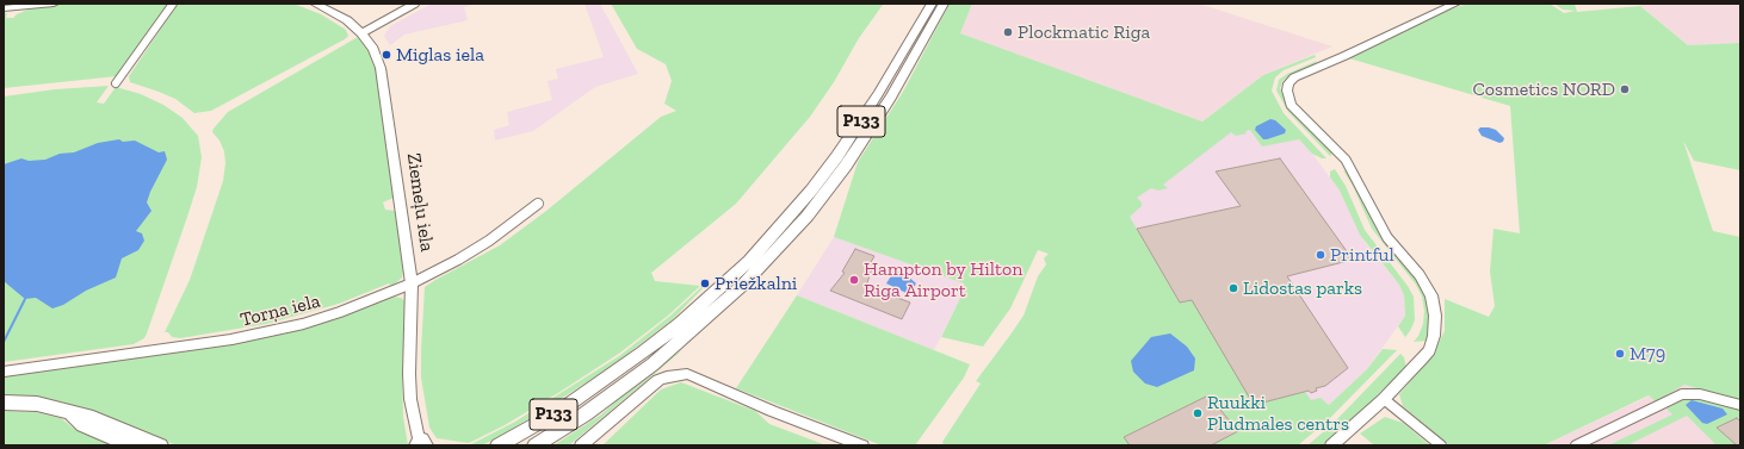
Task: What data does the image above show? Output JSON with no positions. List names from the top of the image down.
{
  "streets": {
    "main road": ["P133"],
    "street": ["Ziemeļu iela", "Torņa iela"]
  },
  "crossings": [
    ["Ziemeļu iela", "Torņa iela"]
  ],
  "places": [
    "Plockmatic Riga",
    "Miglas iela",
    "Cosmetics NORD",
    "Printful",
    "Hampton by Hilton Riga Airport",
    "Priežkalni",
    "Lidostas parks",
    "M79",
    "Ruukki Pludmales centrs"
  ]
}
